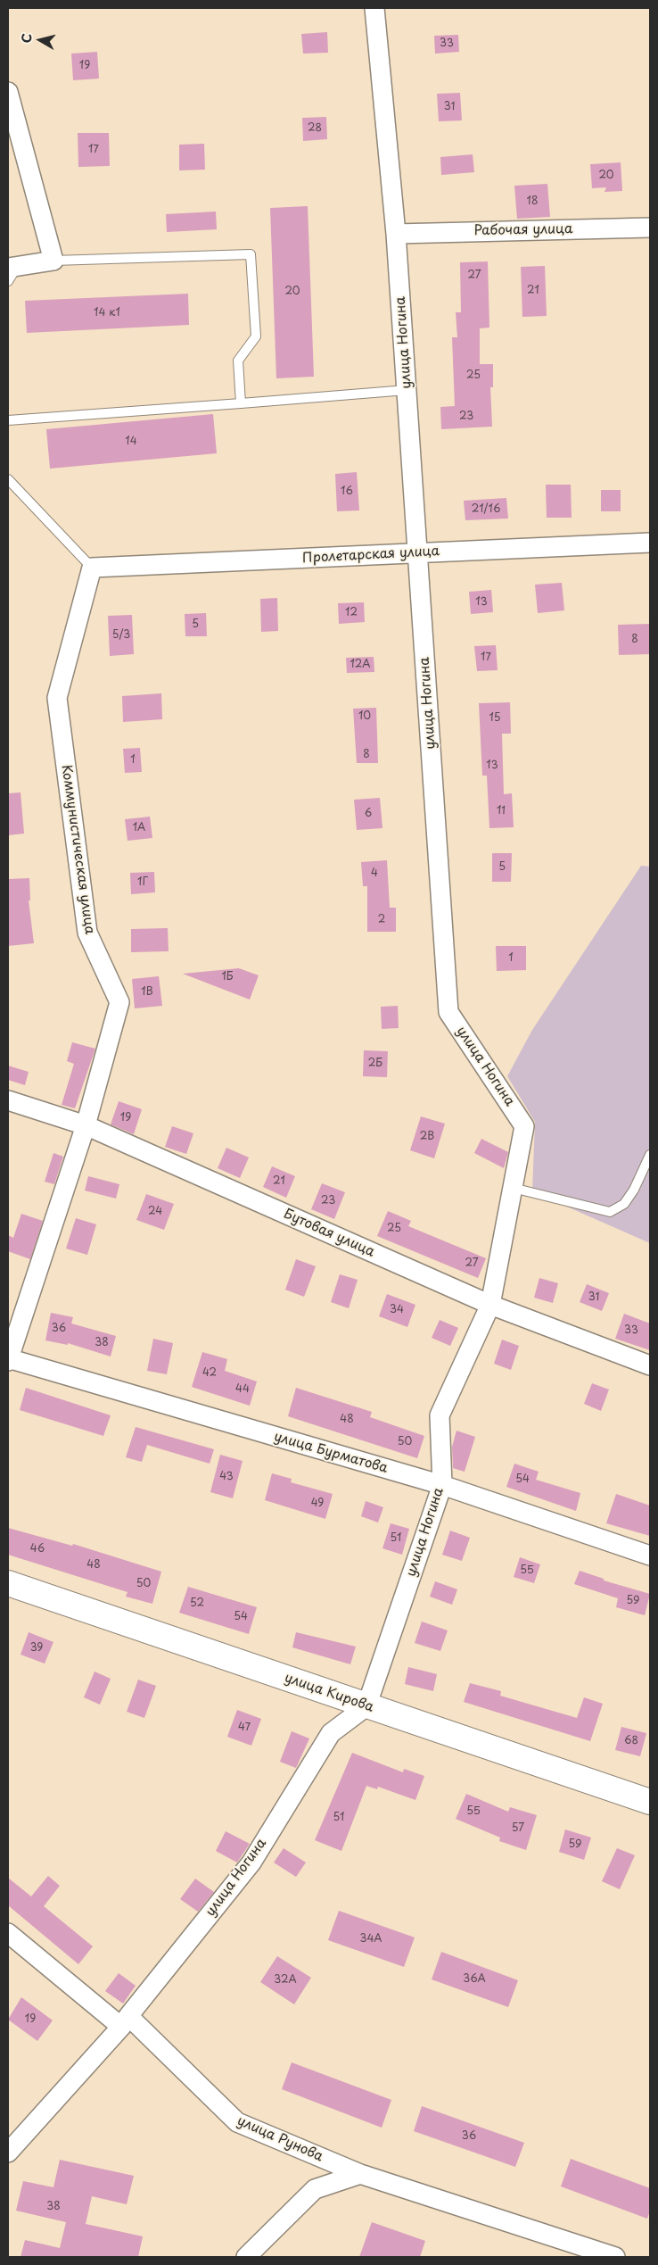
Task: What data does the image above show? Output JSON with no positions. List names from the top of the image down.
{
  "streets": {
    "main road": ["улица Кирова"],
    "street": [
      "Рабочая улица",
      "улица Ногина",
      "Пролетарская улица",
      "Коммунистическая улица",
      "Бутовая улица",
      "улица Бурматова",
      "улица Рунова"
    ]
  },
  "crossings": [
    ["Рабочая улица", "улица Ногина"],
    ["улица Ногина", "Пролетарская улица"],
    ["улица Ногина", "Бутовая улица"],
    ["улица Ногина", "улица Бурматова"],
    ["улица Ногина", "улица Кирова"],
    ["улица Ногина", "улица Рунова"],
    ["Пролетарская улица", "Коммунистическая улица"],
    ["Коммунистическая улица", "Бутовая улица"],
    ["Коммунистическая улица", "улица Бурматова"]
  ],
  "house_numbers": [
    "33",
    "19",
    "31",
    "28",
    "17",
    "20",
    "18",
    "27",
    "21",
    "20",
    "14 к1",
    "25",
    "23",
    "14",
    "16",
    "21/16",
    "13",
    "12",
    "5",
    "5/3",
    "8",
    "17",
    "12А",
    "10",
    "15",
    "8",
    "1",
    "13",
    "11",
    "6",
    "1А",
    "5",
    "4",
    "1Г",
    "2",
    "1",
    "1Б",
    "1В",
    "2Б",
    "19",
    "2В",
    "21",
    "23",
    "24",
    "25",
    "27",
    "31",
    "34",
    "36",
    "33",
    "38",
    "42",
    "44",
    "48",
    "50",
    "43",
    "54",
    "49",
    "51",
    "46",
    "48",
    "55",
    "50",
    "59",
    "52",
    "54",
    "39",
    "47",
    "68",
    "55",
    "51",
    "57",
    "59",
    "34А",
    "36А",
    "32А",
    "19",
    "36",
    "38"
  ],
  "north": "left"
}
